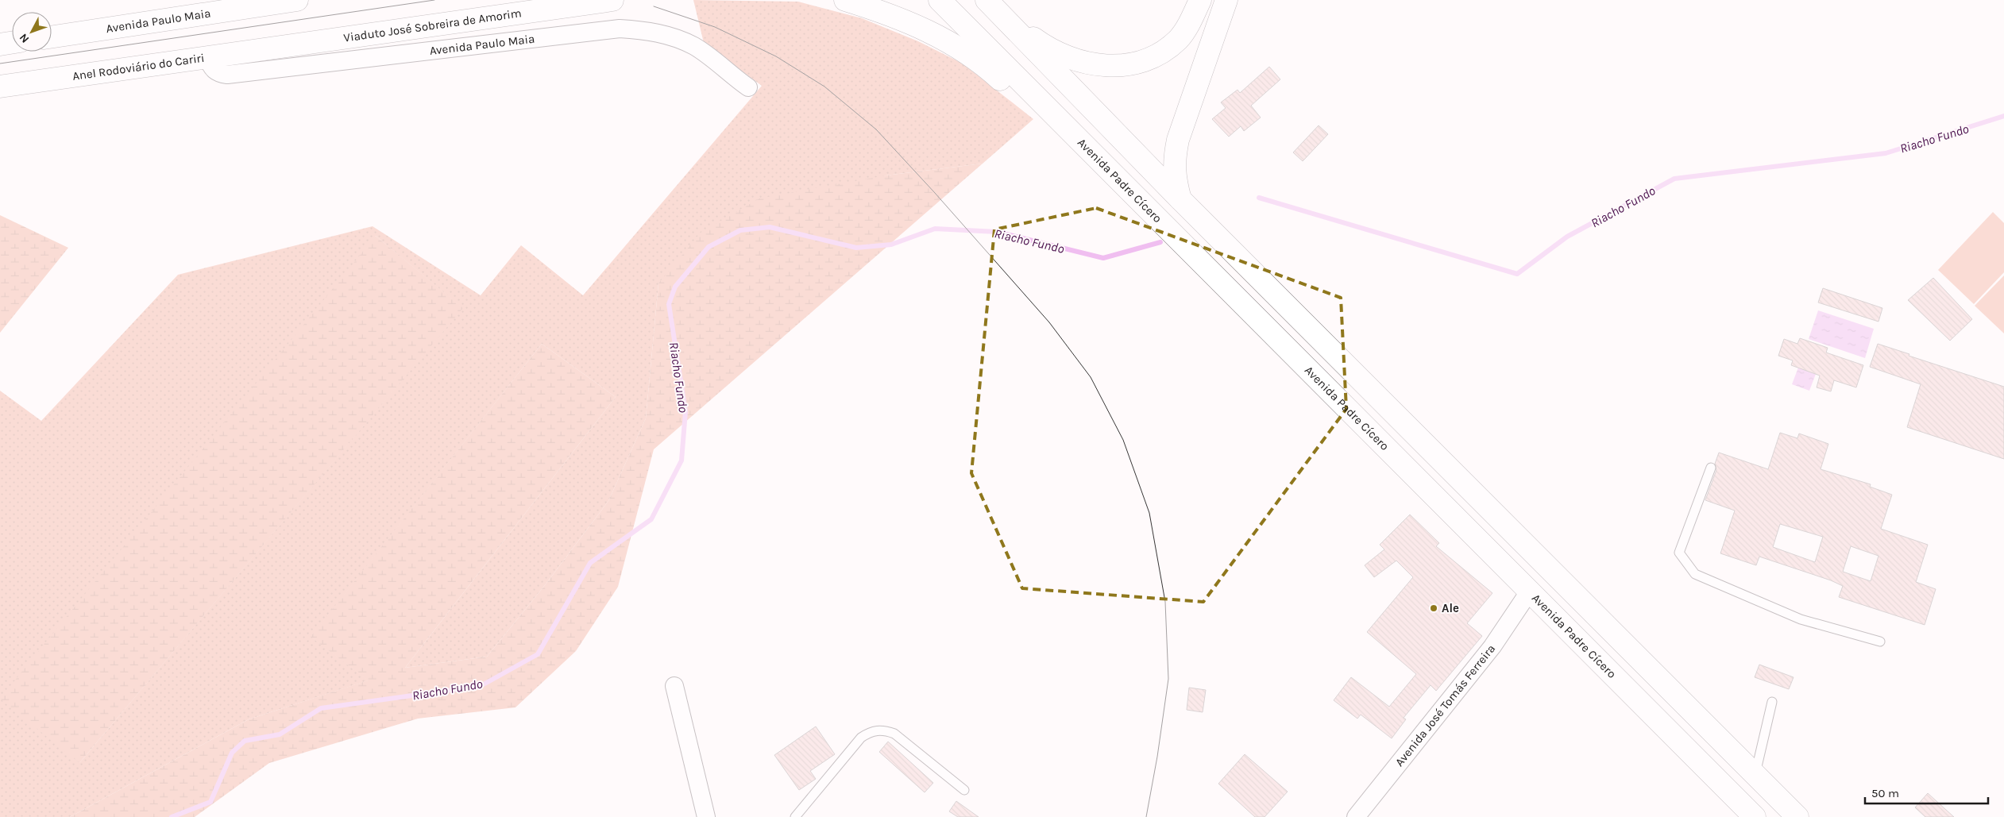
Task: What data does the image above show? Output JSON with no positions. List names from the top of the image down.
{
  "streets": {
    "main road": [
      "Avenida Paulo Maia",
      "Viaduto José Sobreira de Amorim",
      "Anel Rodoviário do Cariri",
      "Avenida Padre Cícero"
    ],
    "street": ["Avenida José Tomás Ferreira"]
  },
  "crossings": [
    ["Avenida Paulo Maia", "Anel Rodoviário do Cariri"],
    ["Viaduto José Sobreira de Amorim", "Anel Rodoviário do Cariri"],
    ["Avenida Padre Cícero", "Avenida José Tomás Ferreira"]
  ],
  "water": ["Riacho Fundo"],
  "places": ["Ale"],
  "scale_bar": "50 m",
  "north": "bottom left"
}
